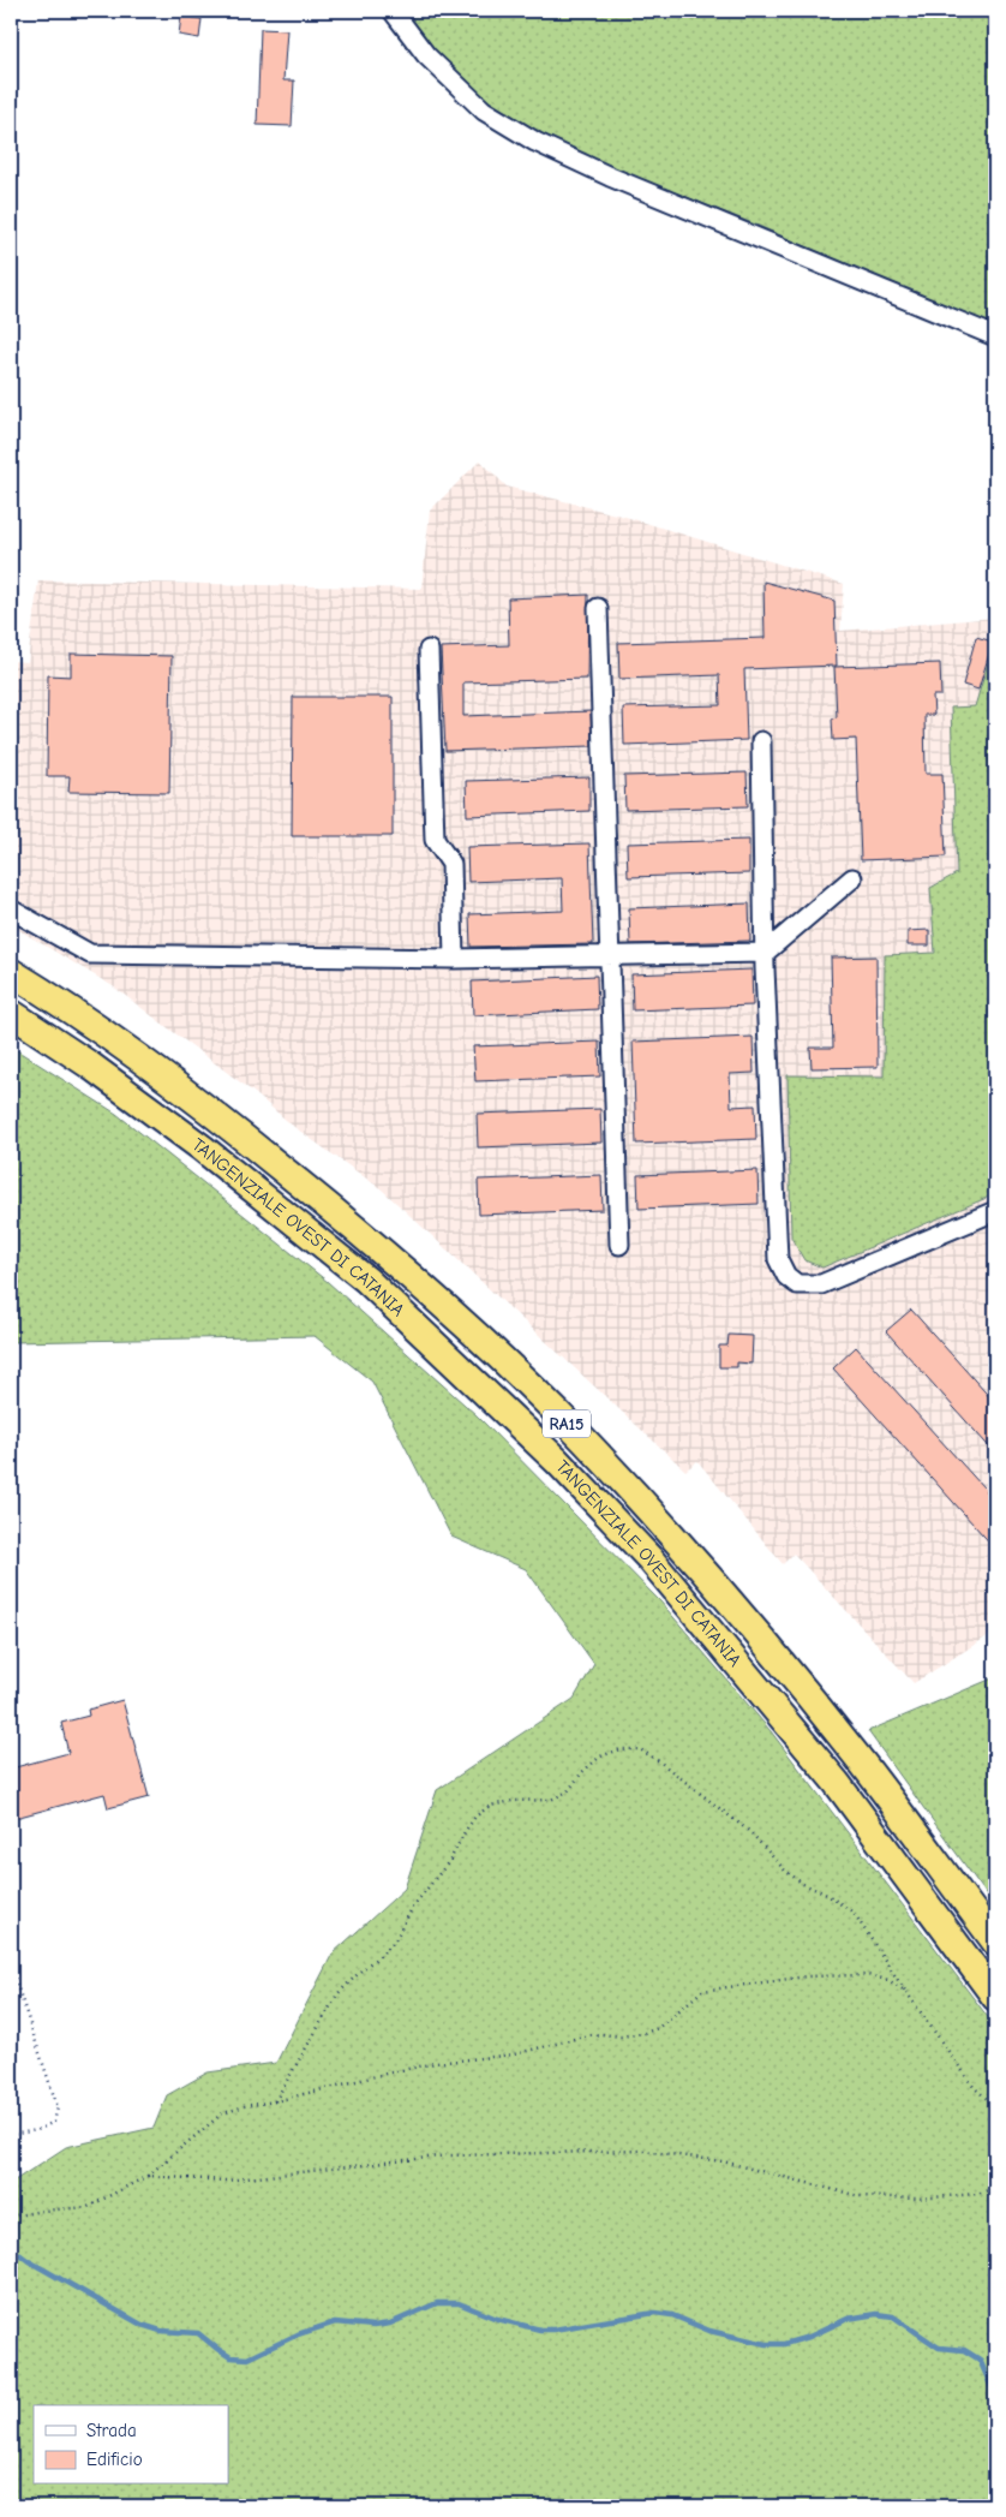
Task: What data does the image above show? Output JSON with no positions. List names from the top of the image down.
{
  "streets": {
    "highway": ["TANGENZIALE OVEST DI CATANIA", "RA15"]
  },
  "legend": ["Strada", "Edificio"]
}
